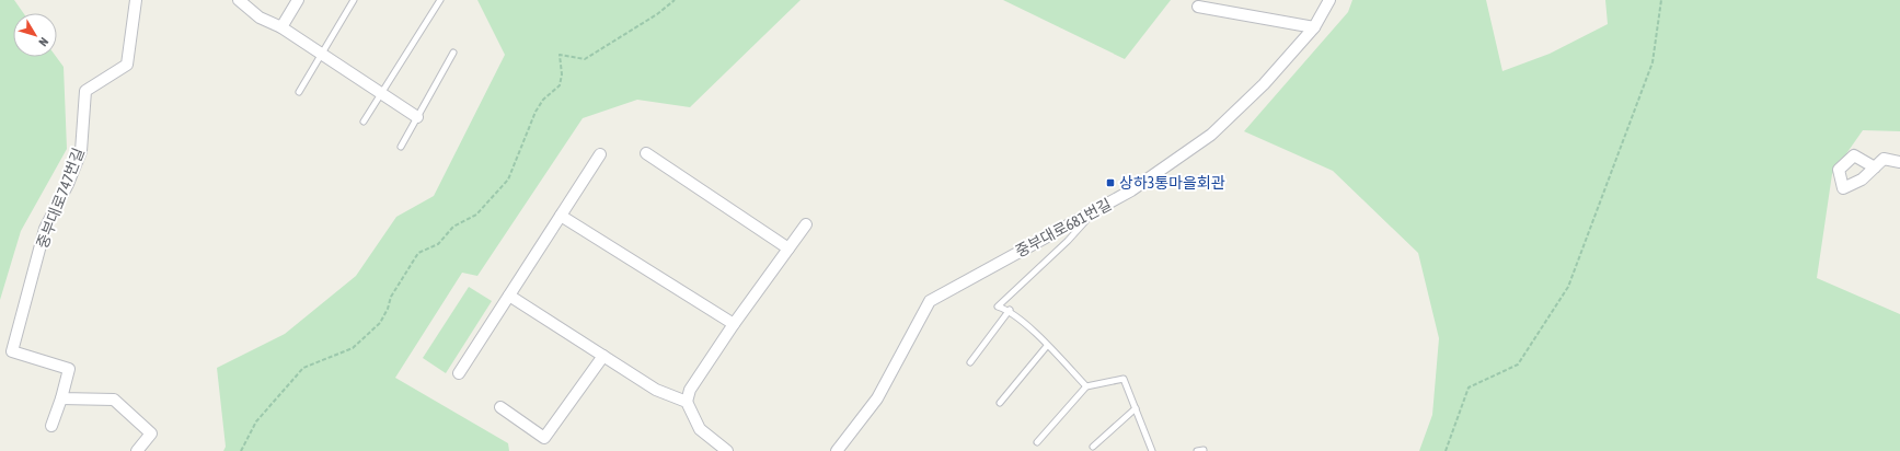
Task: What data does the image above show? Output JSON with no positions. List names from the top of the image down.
{
  "streets": {
    "street": ["중부대로747번길", "중부대로681번길"]
  },
  "places": {
    "transit": ["상하3통마을회관"]
  },
  "north": "bottom right"
}
